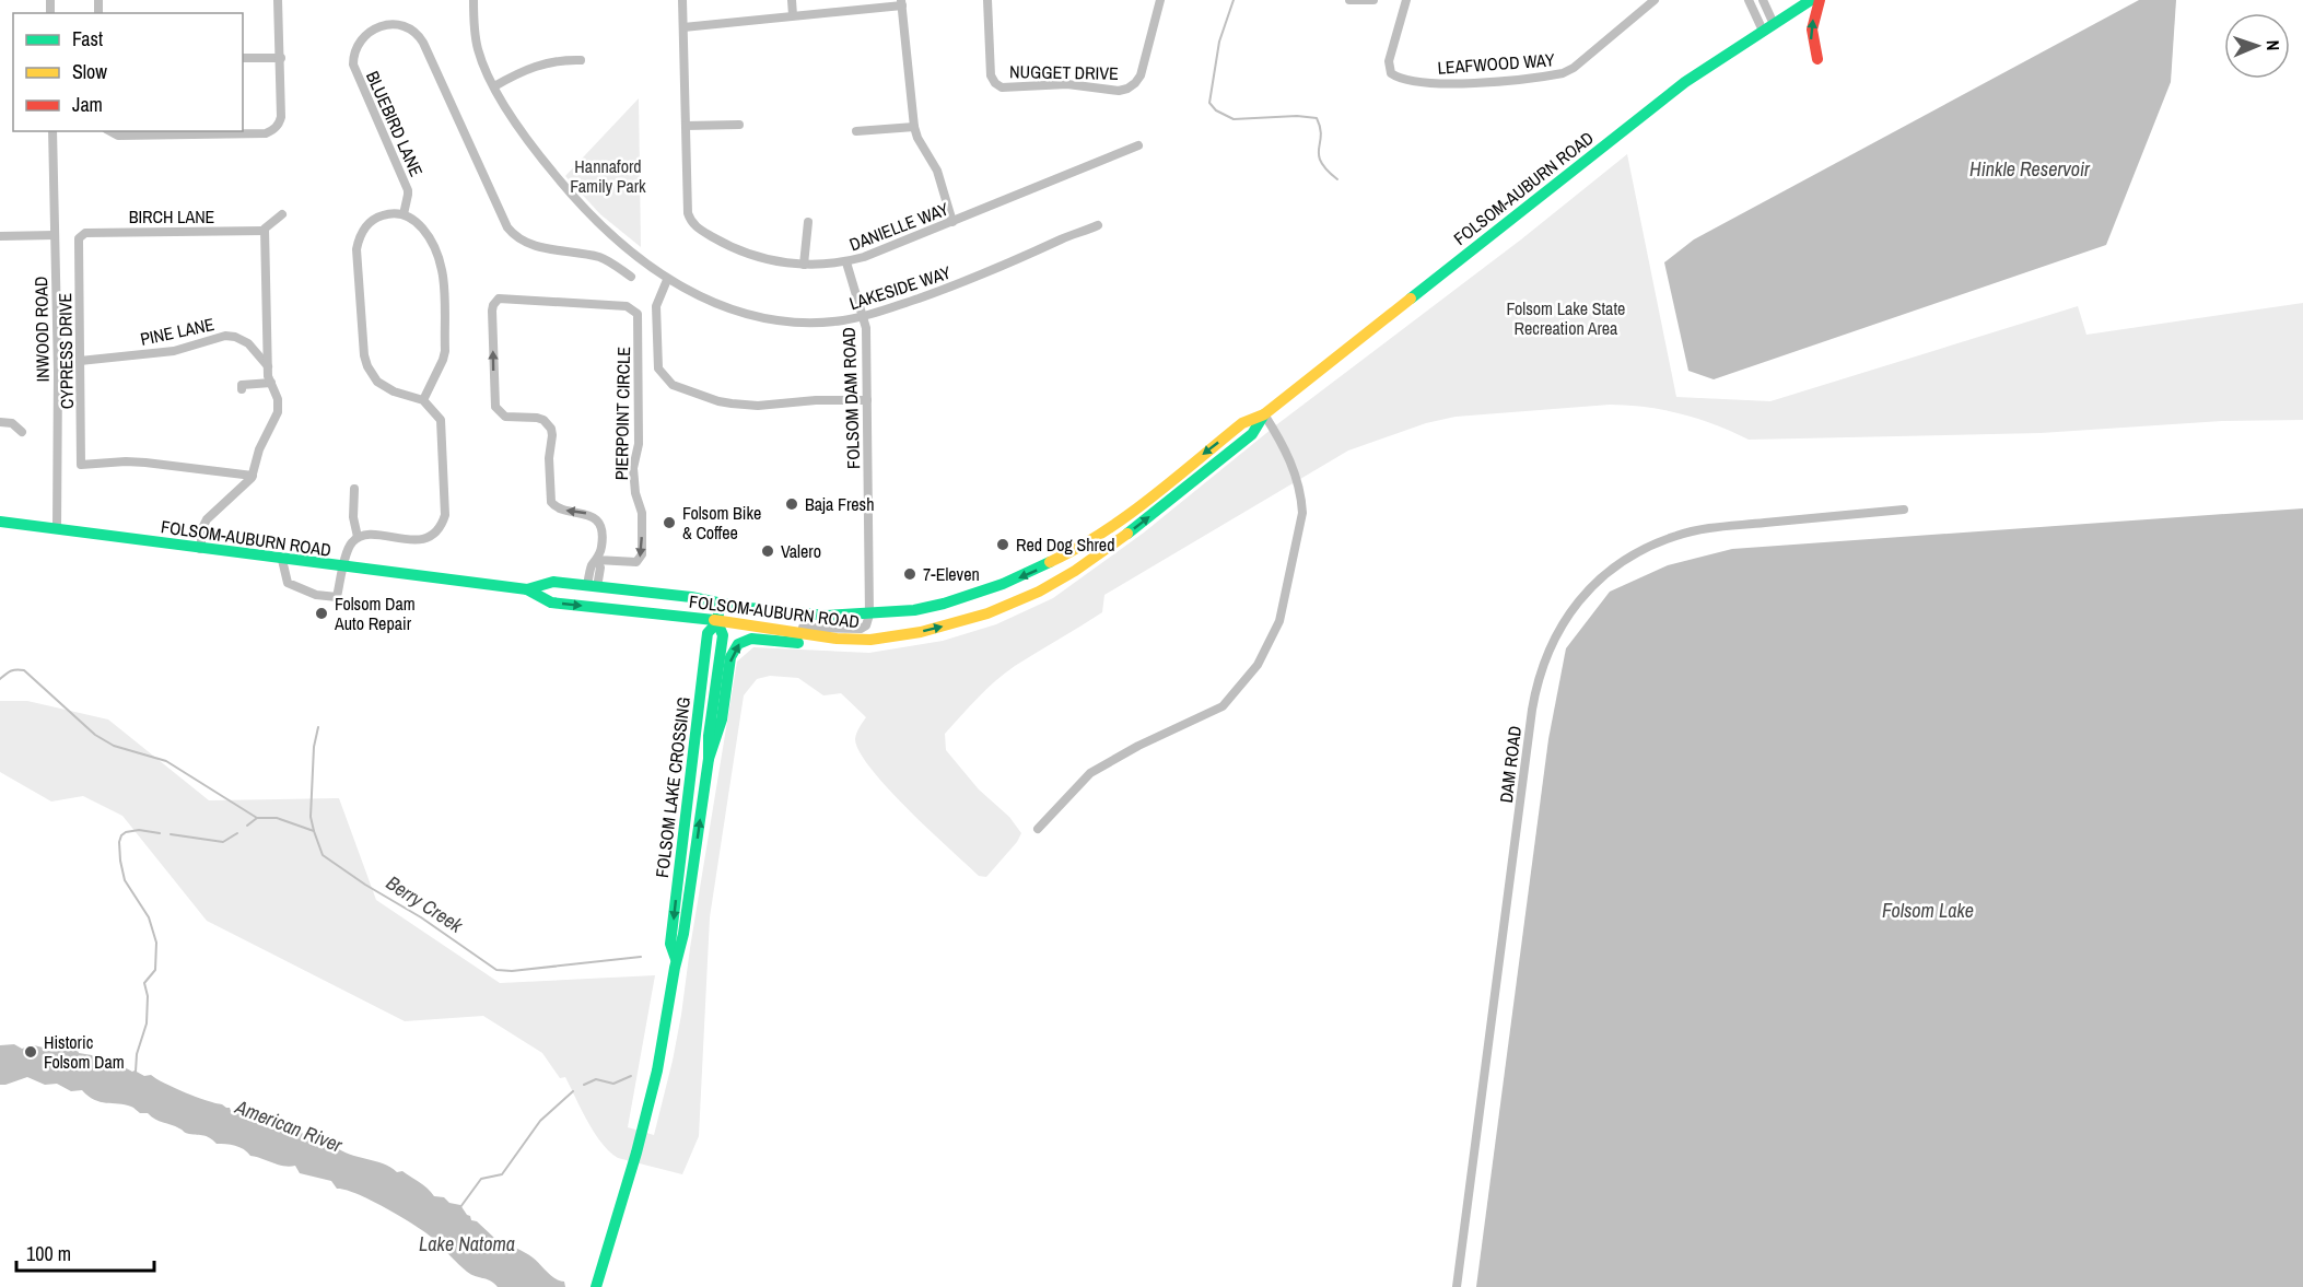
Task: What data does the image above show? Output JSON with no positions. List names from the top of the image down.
{
  "streets": {
    "main road": ["FOLSOM-AUBURN ROAD", "FOLSOM LAKE CROSSING"],
    "street": [
      "LEAFWOOD WAY",
      "NUGGET DRIVE",
      "BLUEBIRD LANE",
      "BIRCH LANE",
      "DANIELLE WAY",
      "LAKESIDE WAY",
      "INWOOD ROAD",
      "PINE LANE",
      "CYPRESS DRIVE",
      "FOLSOM DAM ROAD",
      "PIERPOINT CIRCLE",
      "DAM ROAD"
    ]
  },
  "crossings": [
    ["FOLSOM-AUBURN ROAD", "INWOOD ROAD"],
    ["FOLSOM-AUBURN ROAD", "FOLSOM DAM ROAD"],
    ["FOLSOM-AUBURN ROAD", "PIERPOINT CIRCLE"],
    ["FOLSOM-AUBURN ROAD", "FOLSOM LAKE CROSSING"],
    ["BIRCH LANE", "CYPRESS DRIVE"],
    ["DANIELLE WAY", "FOLSOM DAM ROAD"],
    ["LAKESIDE WAY", "FOLSOM DAM ROAD"],
    ["PINE LANE", "CYPRESS DRIVE"]
  ],
  "water": [
    "Hinkle Reservoir",
    "Berry Creek",
    "Folsom Lake",
    "American River",
    "Lake Natoma"
  ],
  "parks": ["Hannaford Family Park", "Folsom Lake State Recreation Area"],
  "places": [
    "Baja Fresh",
    "Folsom Bike & Coffee",
    "Red Dog Shred",
    "Valero",
    "7-Eleven",
    "Folsom Dam Auto Repair",
    "Historic Folsom Dam"
  ],
  "legend": ["Fast", "Slow", "Jam"],
  "scale_bar": "100 m",
  "north": "right"
}
